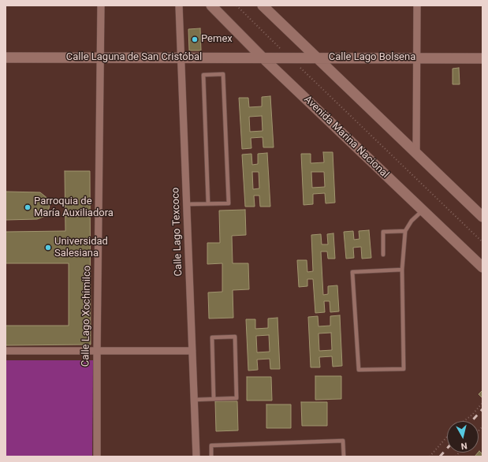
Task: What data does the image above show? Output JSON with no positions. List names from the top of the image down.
{
  "streets": {
    "main road": ["Calle Laguna de San Cristóbal", "Calle Lago Bolsena", "Avenida Marina Nacional"],
    "street": ["Calle Lago Texcoco", "Calle Lago Xochimilco"]
  },
  "crossings": [
    ["Calle Laguna de San Cristóbal", "Calle Lago Bolsena"],
    ["Calle Laguna de San Cristóbal", "Avenida Marina Nacional"],
    ["Calle Laguna de San Cristóbal", "Calle Lago Texcoco"],
    ["Calle Laguna de San Cristóbal", "Calle Lago Xochimilco"],
    ["Calle Lago Bolsena", "Avenida Marina Nacional"]
  ],
  "places": ["Pemex", "Parroquia de María Auxiliadora", "Universidad Salesiana"],
  "north": "bottom"
}
